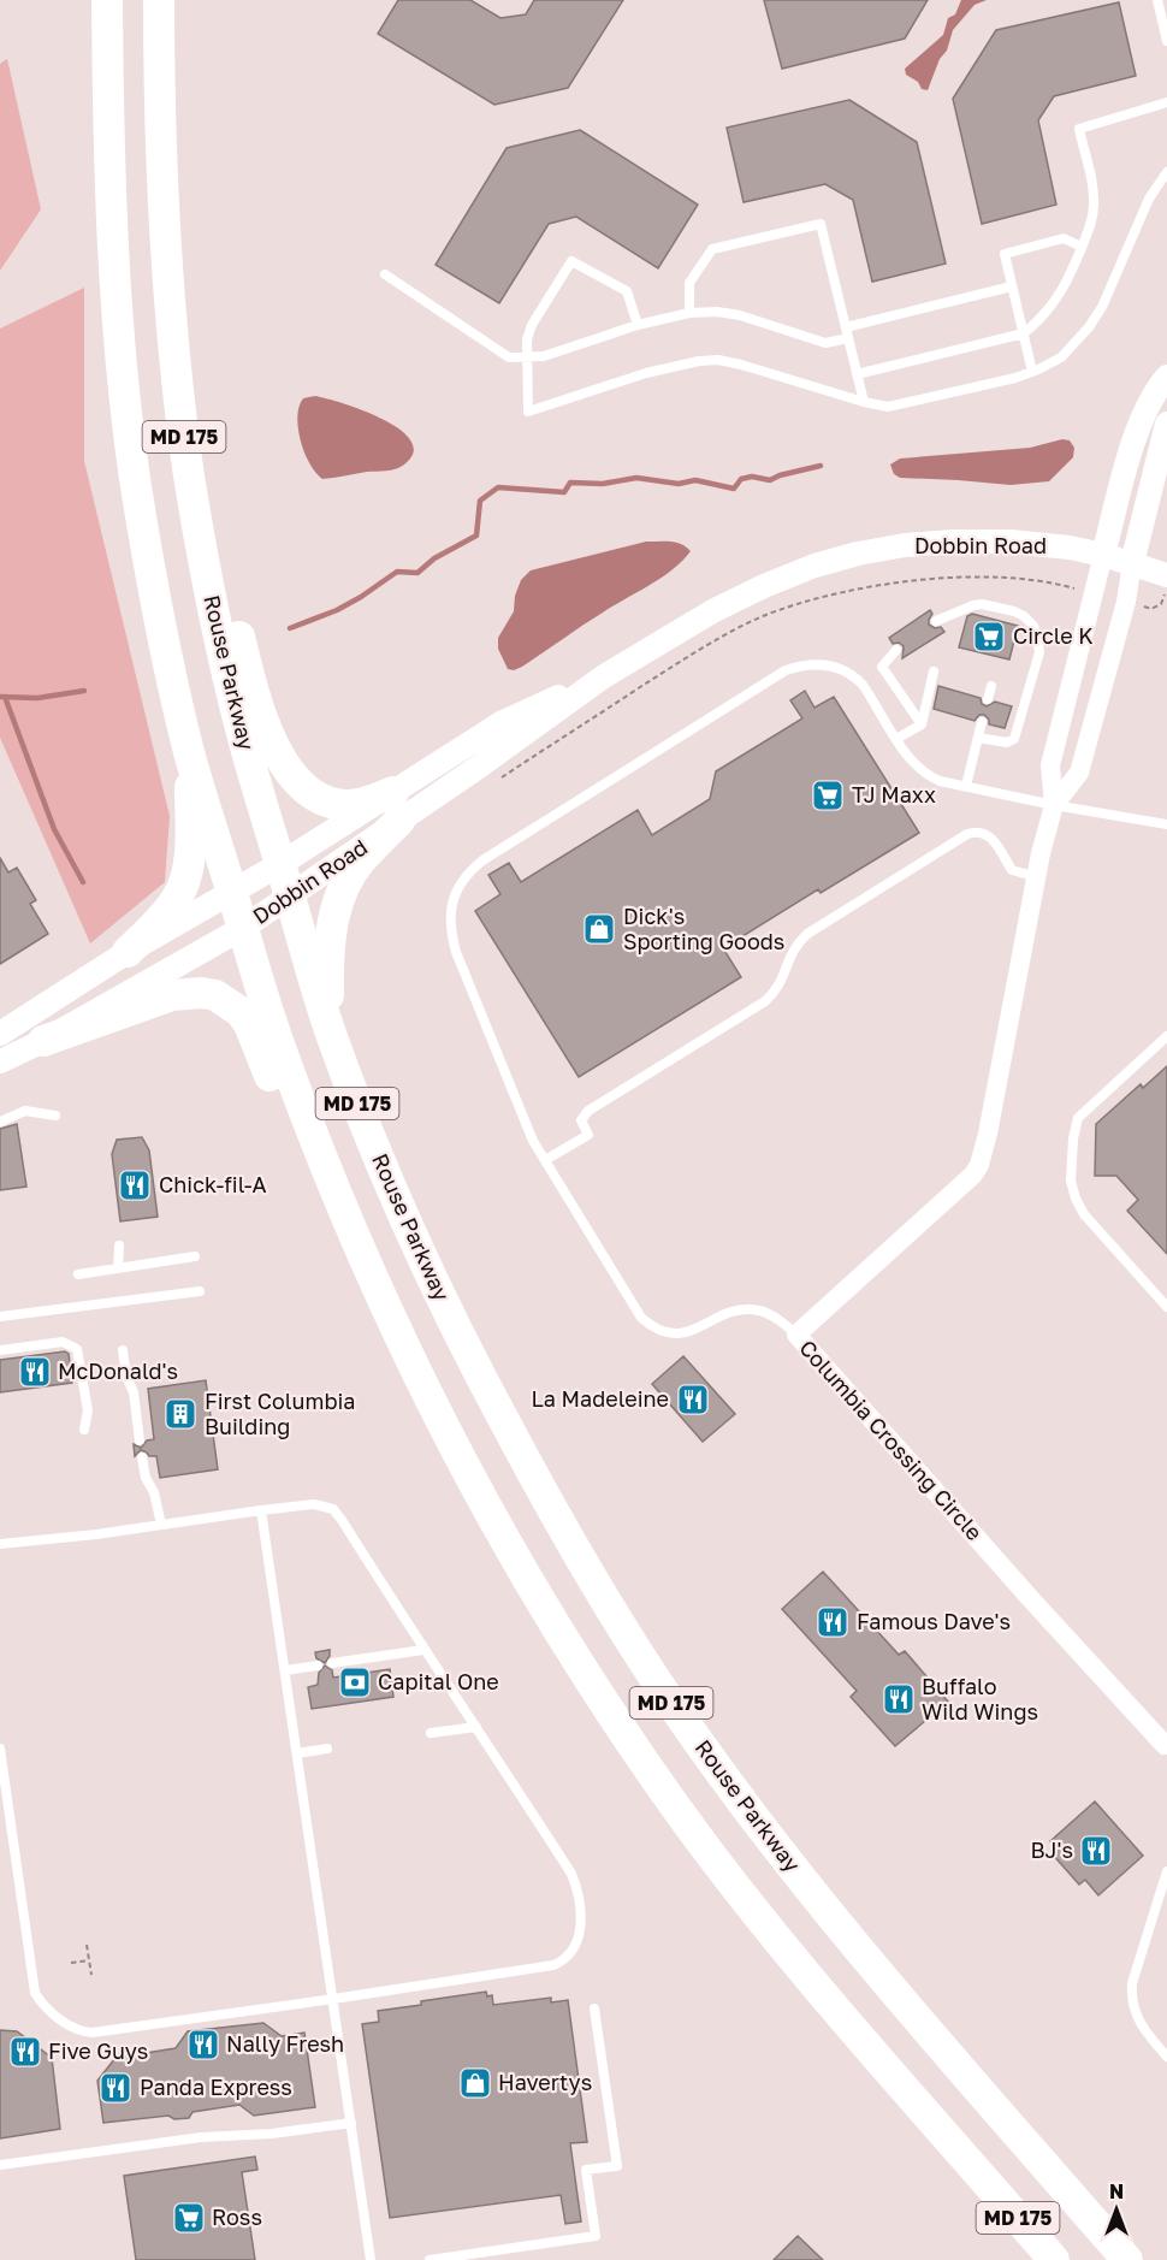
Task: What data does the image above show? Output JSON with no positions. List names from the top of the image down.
{
  "streets": {
    "main road": ["MD 175", "Rouse Parkway"],
    "street": ["Dobbin Road", "Columbia Crossing Circle"]
  },
  "crossings": [
    ["MD 175", "Dobbin Road"],
    ["Dobbin Road", "Rouse Parkway"],
    ["Dobbin Road", "Columbia Crossing Circle"]
  ],
  "places": {
    "supermarket": ["Circle K", "TJ Maxx", "Ross"],
    "shop": ["Dick's Sporting Goods", "Havertys"],
    "restaurant": [
      "Chick-fil-A",
      "McDonald's",
      "La Madeleine",
      "Famous Dave's",
      "Buffalo Wild Wings",
      "BJ's",
      "Nally Fresh",
      "Five Guys",
      "Panda Express"
    ],
    "building": ["First Columbia Building"],
    "bank": ["Capital One"]
  },
  "north": "top"
}
